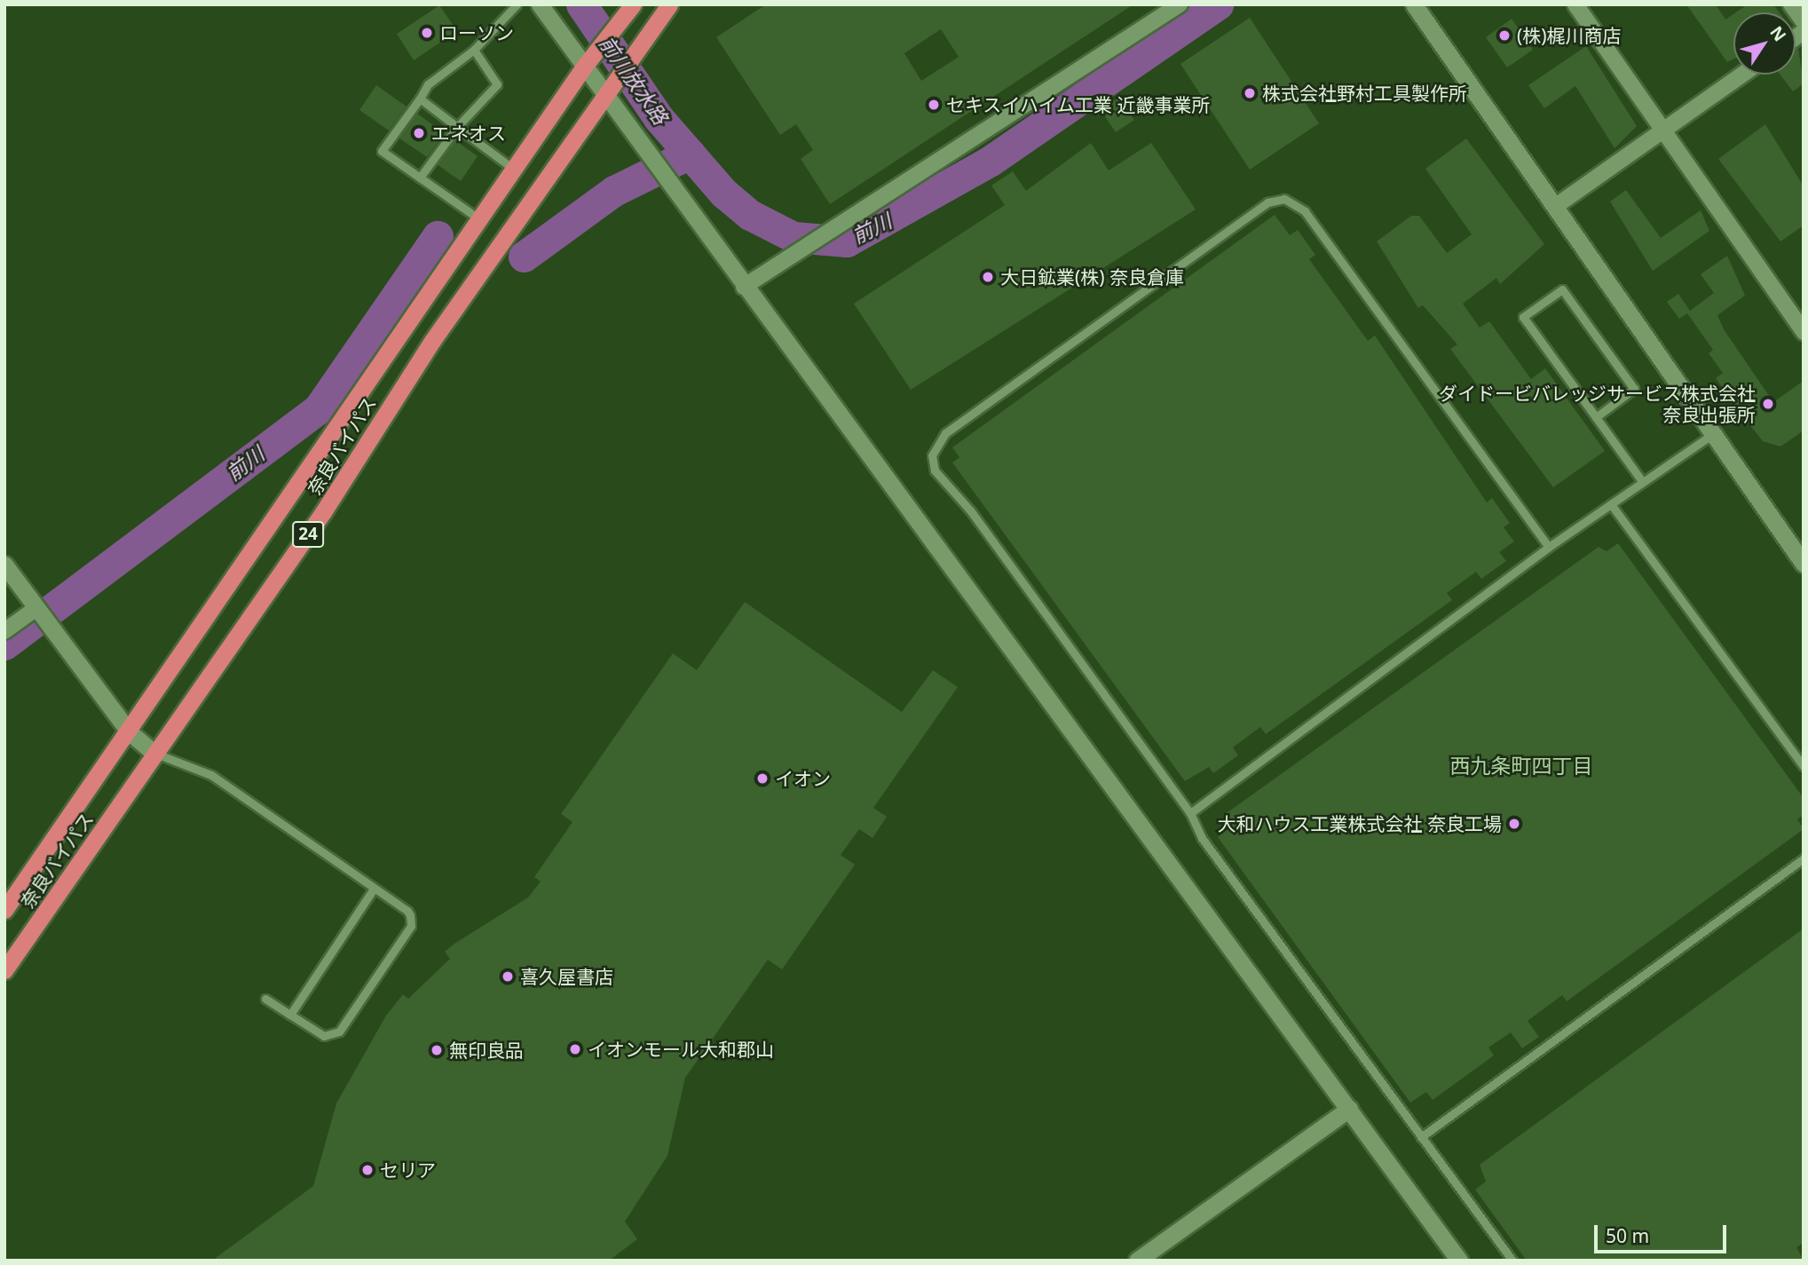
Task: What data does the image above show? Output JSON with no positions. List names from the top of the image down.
{
  "streets": {
    "highway": ["奈良バイパス", "24"]
  },
  "districts": ["西九条町四丁目"],
  "water": ["前川放水路", "前川"],
  "places": [
    "ローソン",
    "(株)梶川商店",
    "株式会社野村工具製作所",
    "セキスイハイム工業 近畿事業所",
    "エネオス",
    "大日鉱業(株) 奈良倉庫",
    "ダイドービバレッジサービス株式会社 奈良出張所",
    "イオン",
    "大和ハウス工業株式会社 奈良工場",
    "喜久屋書店",
    "イオンモール大和郡山",
    "無印良品",
    "セリア"
  ],
  "scale_bar": "50 m",
  "north": "top right"
}
